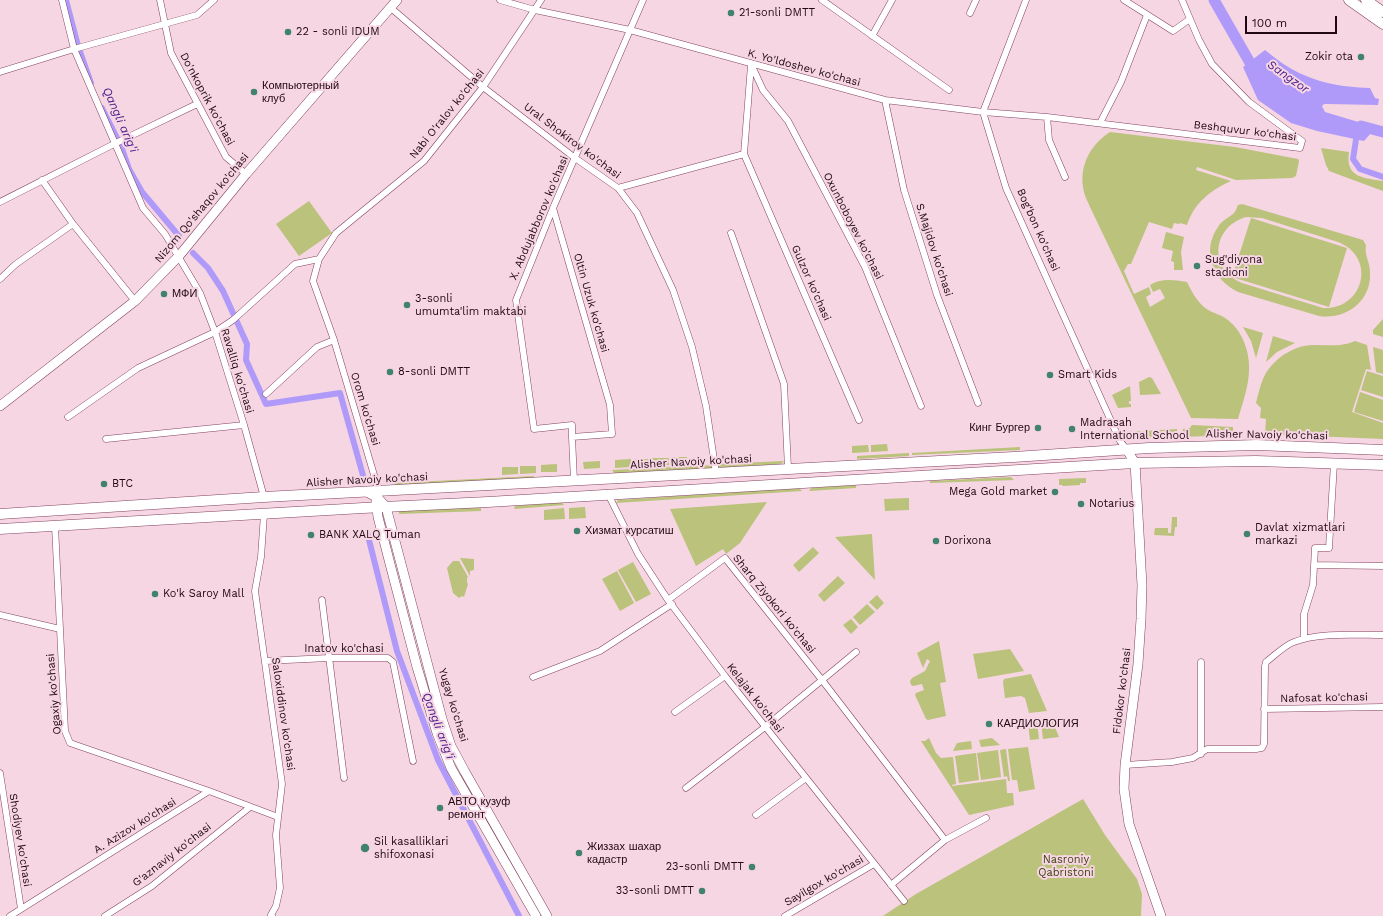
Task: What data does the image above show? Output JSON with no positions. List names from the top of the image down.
{
  "streets": {
    "main road": [
      "Nizom Qo'shaqov ko'chasi",
      "Bog'bon ko'chasi",
      "Alisher Navoiy ko'chasi",
      "Fidokor ko'chasi",
      "Yugay ko'chasi"
    ],
    "street": [
      "K. Yo'ldoshev ko'chasi",
      "Do'nkoprik ko'chasi",
      "Nabi O'ralov ko'chasi",
      "Beshquvur ko'chasi",
      "Ural Shokirov ko'chasi",
      "X. Abdujabborov ko'chasi",
      "Oxunboboyev ko'chasi",
      "S.Majidov ko'chasi",
      "Gulzor ko'chasi",
      "Oltin Uzuk ko'chasi",
      "Ravalliq ko'chasi",
      "Orom ko'chasi",
      "Sharq Ziyokori ko'chasi",
      "Inatov ko'chasi",
      "Ogaxiy ko'chasi",
      "Kelajak ko'chasi",
      "Nafosat ko'chasi",
      "Saloxiddinov ko'chasi",
      "A. Azizov ko'chasi",
      "Shodiyev ko'chasi",
      "G'aznaviy ko'chasi",
      "Sayilgox ko'chasi"
    ]
  },
  "crossings": [
    ["K. Yo'ldoshev ko'chasi", "Nabi O'ralov ko'chasi"],
    ["K. Yo'ldoshev ko'chasi", "Beshquvur ko'chasi"],
    ["K. Yo'ldoshev ko'chasi", "X. Abdujabborov ko'chasi"],
    ["K. Yo'ldoshev ko'chasi", "Oxunboboyev ko'chasi"],
    ["K. Yo'ldoshev ko'chasi", "Bog'bon ko'chasi"],
    ["K. Yo'ldoshev ko'chasi", "S.Majidov ko'chasi"],
    ["K. Yo'ldoshev ko'chasi", "Gulzor ko'chasi"],
    ["Do'nkoprik ko'chasi", "Nizom Qo'shaqov ko'chasi"],
    ["Nabi O'ralov ko'chasi", "Ural Shokirov ko'chasi"],
    ["Nabi O'ralov ko'chasi", "Orom ko'chasi"],
    ["Ural Shokirov ko'chasi", "Nizom Qo'shaqov ko'chasi"],
    ["Ural Shokirov ko'chasi", "X. Abdujabborov ko'chasi"],
    ["Ural Shokirov ko'chasi", "Alisher Navoiy ko'chasi"],
    ["Nizom Qo'shaqov ko'chasi", "Ravalliq ko'chasi"],
    ["X. Abdujabborov ko'chasi", "Oltin Uzuk ko'chasi"],
    ["Oxunboboyev ko'chasi", "Gulzor ko'chasi"],
    ["Bog'bon ko'chasi", "Alisher Navoiy ko'chasi"],
    ["Bog'bon ko'chasi", "Fidokor ko'chasi"],
    ["Ravalliq ko'chasi", "Alisher Navoiy ko'chasi"],
    ["Orom ko'chasi", "Alisher Navoiy ko'chasi"],
    ["Orom ko'chasi", "Yugay ko'chasi"],
    ["Alisher Navoiy ko'chasi", "Fidokor ko'chasi"],
    ["Alisher Navoiy ko'chasi", "Ogaxiy ko'chasi"],
    ["Alisher Navoiy ko'chasi", "Kelajak ko'chasi"],
    ["Alisher Navoiy ko'chasi", "Yugay ko'chasi"],
    ["Alisher Navoiy ko'chasi", "Saloxiddinov ko'chasi"],
    ["Sharq Ziyokori ko'chasi", "Kelajak ko'chasi"],
    ["Inatov ko'chasi", "Saloxiddinov ko'chasi"],
    ["Ogaxiy ko'chasi", "A. Azizov ko'chasi"],
    ["Kelajak ko'chasi", "Sayilgox ko'chasi"],
    ["A. Azizov ko'chasi", "Shodiyev ko'chasi"]
  ],
  "water": ["Sangzor", "Qangli arig'i"],
  "parks": ["Nasroniy Qabristoni"],
  "places": [
    "21-sonli DMTT",
    "22 - sonli IDUM",
    "Zokir ota",
    "Компьютерный клуб",
    "Sug'diyona stadioni",
    "МФИ",
    "3-sonli umumta'lim maktabi",
    "8-sonli DMTT",
    "Smart Kids",
    "Кинг Бургер",
    "Madrasah International School",
    "BTC",
    "Mega Gold market",
    "Notarius",
    "Хизмат курсатиш",
    "Davlat xizmatlari markazi",
    "BANK XALQ Tuman",
    "Dorixona",
    "Ko'k Saroy Mall",
    "КАРДИОЛОГИЯ",
    "АВТО кузуф ремонт",
    "Sil kasalliklari shifoxonasi",
    "Жиззах шахар кадастр",
    "23-sonli DMTT",
    "33-sonli DMTT"
  ],
  "scale_bar": "100 m"
}
